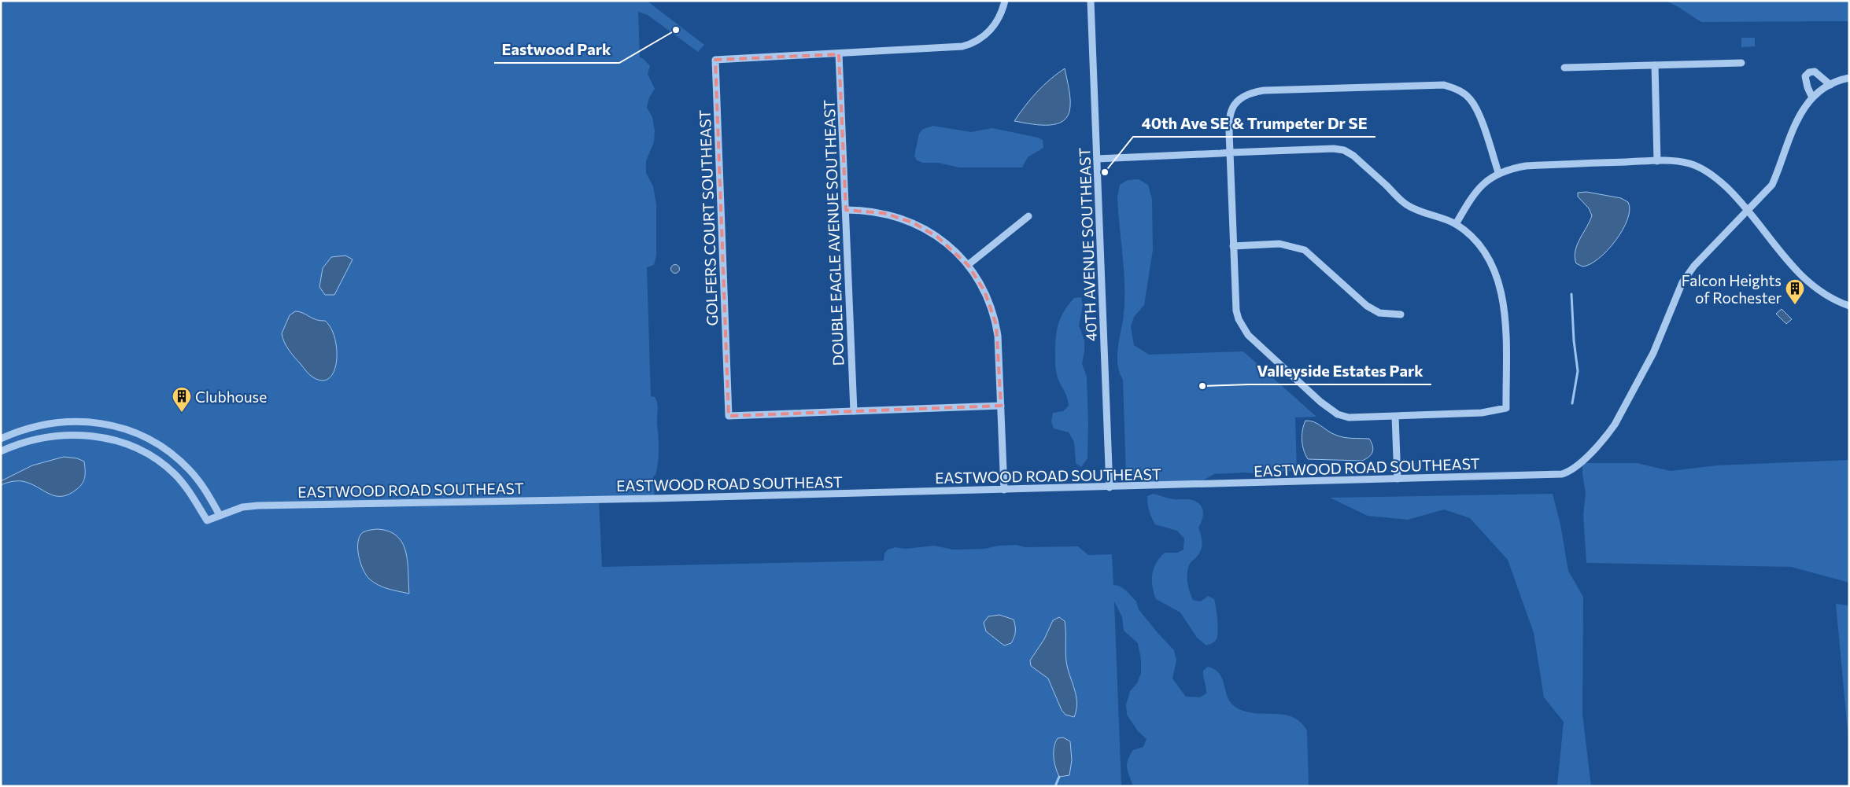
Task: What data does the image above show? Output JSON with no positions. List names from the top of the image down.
{
  "streets": {
    "street": [
      "GOLFERS COURT SOUTHEAST",
      "DOUBLE EAGLE AVENUE SOUTHEAST",
      "40TH AVENUE SOUTHEAST",
      "EASTWOOD ROAD SOUTHEAST"
    ]
  },
  "crossings": [
    ["GOLFERS COURT SOUTHEAST", "DOUBLE EAGLE AVENUE SOUTHEAST"],
    ["40TH AVENUE SOUTHEAST", "EASTWOOD ROAD SOUTHEAST"]
  ],
  "places": {
    "other": ["Eastwood Park", "40th Ave SE & Trumpeter Dr SE", "Valleyside Estates Park"],
    "building": ["Falcon Heights of Rochester", "Clubhouse"]
  }
}
